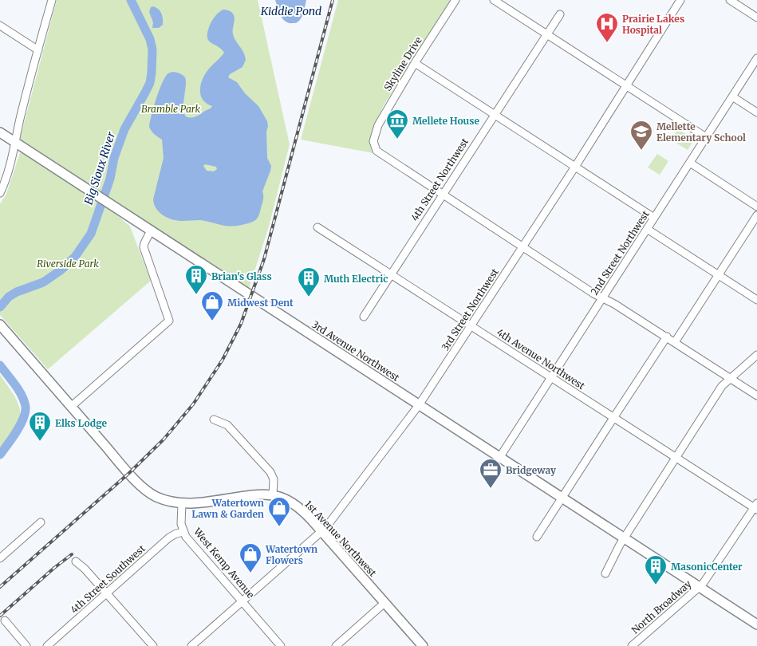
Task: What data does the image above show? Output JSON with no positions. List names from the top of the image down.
{
  "streets": {
    "main road": ["3rd Avenue Northwest", "1st Avenue Northwest"],
    "street": [
      "Skyline Drive",
      "4th Street Northwest",
      "2nd Street Northwest",
      "3rd Street Northwest",
      "4th Avenue Northwest",
      "West Kemp Avenue",
      "4th Street Southwest",
      "North Broadway"
    ]
  },
  "crossings": [
    ["Skyline Drive", "4th Street Northwest"],
    ["4th Street Northwest", "4th Avenue Northwest"],
    ["2nd Street Northwest", "3rd Avenue Northwest"],
    ["2nd Street Northwest", "4th Avenue Northwest"],
    ["3rd Street Northwest", "3rd Avenue Northwest"],
    ["3rd Street Northwest", "4th Avenue Northwest"],
    ["3rd Street Northwest", "1st Avenue Northwest"],
    ["3rd Street Northwest", "West Kemp Avenue"],
    ["3rd Avenue Northwest", "North Broadway"],
    ["4th Avenue Northwest", "North Broadway"],
    ["West Kemp Avenue", "4th Street Southwest"]
  ],
  "water": ["Kiddie Pond", "Big Sioux River"],
  "parks": ["Bramble Park", "Riverside Park"],
  "places": {
    "hospital": ["Prairie Lakes Hospital"],
    "museum": ["Mellete House"],
    "school or university": ["Mellette Elementary School"],
    "building": [
      "Brian's Glass",
      "Muth Electric",
      "Elks Lodge",
      "MasonicCenter"
    ],
    "shop": ["Midwest Dent", "Watertown Lawn & Garden", "Watertown Flowers"],
    "office": ["Bridgeway"]
  }
}
